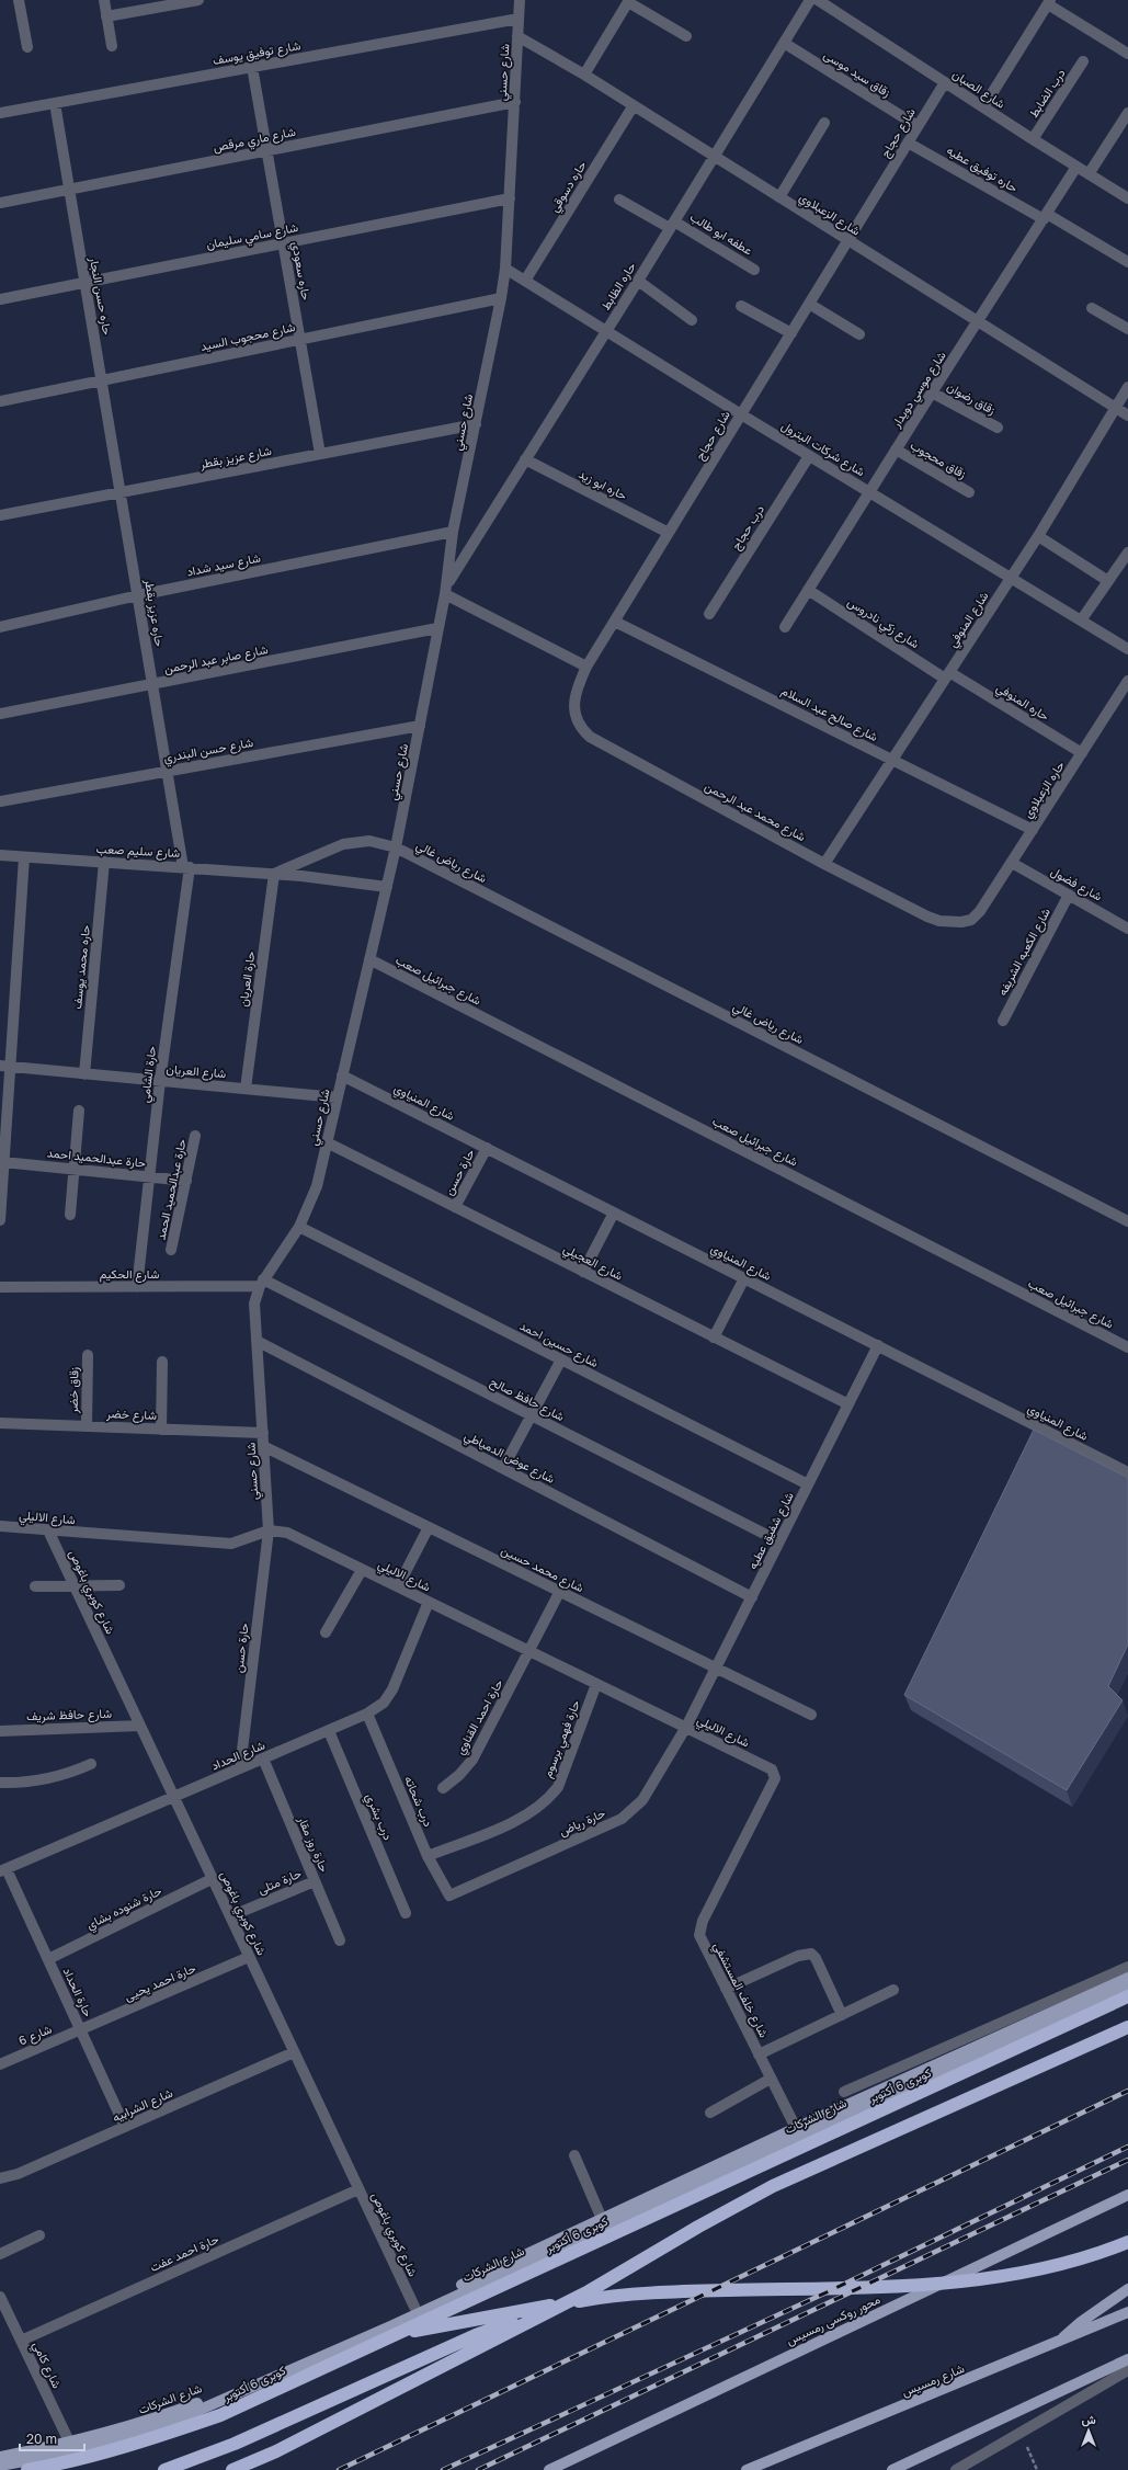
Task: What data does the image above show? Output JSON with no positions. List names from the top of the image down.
{
  "streets": {
    "highway": ["كوبرى 6 أكتوبر"],
    "main road": ["شارع الشركات", "محور روكسى رمسيس", "شارع رمسيس"],
    "street": [
      "شارع توفيق يوسف",
      "شارع حسني",
      "زقاق سيد موسى",
      "شارع الصبان",
      "درب الضابط",
      "شارع حجاج",
      "شارع ماري مرقص",
      "حاره توفيق عطيه",
      "حاره دسوقي",
      "شارع الزعبلاوي",
      "عطفه ابو طالب",
      "شارع سامي سليمان",
      "حاره سعودي",
      "حاره الظابط",
      "حاره حسن النجار",
      "شارع محجوب السيد",
      "شارع موسي دويدار",
      "زقاق رضوان",
      "شارع شركات البترول",
      "شارع عزيز بقطر",
      "زقاق محجوب",
      "حاره ابو زيد",
      "درب حجاج",
      "شارع سيد شداد",
      "حاره عزيز بقطر",
      "شارع المنوفي",
      "شارع زكي نادروس",
      "شارع صابر عبد الرحمن",
      "حاره المنوفي",
      "شارع صالح عبد السلام",
      "شارع حسن البندري",
      "حاره الزعبلاوي",
      "شارع محمد عبد الرحمن",
      "شارع سليم صعب",
      "شارع رياض غالي",
      "شارع فضول",
      "شارع الكعبه الشريفه",
      "حاره محمد يوسف",
      "حارة العريان",
      "شارع جبرائيل صعب",
      "شارع العريان",
      "حارة الشامي",
      "شارع المنياوي",
      "حارة عبدالحميد احمد",
      "حارة حسن",
      "حارة عبدالحميد الحمد",
      "شارع العجيلي",
      "شارع الحكيم",
      "شارع حسين احمد",
      "زقاق خضر",
      "شارع حافظ صالح",
      "شارع خضر",
      "شارع عوض الدمياطي",
      "شارع الاليلي",
      "شارع شفيق عطيه",
      "شارع محمد حسين",
      "شارع كوبري باغوص",
      "شارع حافظ شريف",
      "حارة احمد القناوي",
      "حارة فهمي برسوم",
      "شارع الحداد",
      "درب شحاته",
      "درب بشري",
      "حارة رياض",
      "حارة روز مقار",
      "حارة متلى",
      "حارة شنوده بشاي",
      "حارة احمد يحيى",
      "شارع خلف المستشفي",
      "حارة الحداد",
      "شارع 6",
      "شارع الشرابيه",
      "حارة احمد عفت",
      "شارع كامي"
    ]
  },
  "crossings": [
    ["شارع توفيق يوسف", "شارع حسني"],
    ["شارع توفيق يوسف", "حاره سعودي"],
    ["شارع توفيق يوسف", "حاره حسن النجار"],
    ["شارع حسني", "شارع ماري مرقص"],
    ["شارع حسني", "شارع الزعبلاوي"],
    ["شارع حسني", "شارع سامي سليمان"],
    ["شارع حسني", "حاره الظابط"],
    ["شارع حسني", "شارع محجوب السيد"],
    ["شارع حسني", "شارع شركات البترول"],
    ["شارع حسني", "شارع عزيز بقطر"],
    ["شارع حسني", "شارع سيد شداد"],
    ["شارع حسني", "شارع صابر عبد الرحمن"],
    ["شارع حسني", "شارع حسن البندري"],
    ["شارع حسني", "شارع سليم صعب"],
    ["شارع حسني", "شارع رياض غالي"],
    ["شارع حسني", "شارع جبرائيل صعب"],
    ["شارع حسني", "شارع العريان"],
    ["شارع حسني", "شارع المنياوي"],
    ["شارع حسني", "حارة حسن"],
    ["شارع حسني", "شارع العجيلي"],
    ["شارع حسني", "شارع الحكيم"],
    ["شارع حسني", "شارع حسين احمد"],
    ["شارع حسني", "شارع حافظ صالح"],
    ["شارع حسني", "شارع خضر"],
    ["شارع حسني", "شارع عوض الدمياطي"],
    ["شارع حسني", "شارع الاليلي"],
    ["شارع حسني", "شارع محمد حسين"],
    ["زقاق سيد موسى", "شارع حجاج"],
    ["زقاق سيد موسى", "حاره الظابط"],
    ["شارع الصبان", "درب الضابط"],
    ["شارع الصبان", "شارع حجاج"],
    ["شارع الصبان", "شارع موسي دويدار"],
    ["شارع حجاج", "حاره توفيق عطيه"],
    ["شارع حجاج", "شارع الزعبلاوي"],
    ["شارع حجاج", "شارع شركات البترول"],
    ["شارع حجاج", "حاره ابو زيد"],
    ["شارع حجاج", "شارع صالح عبد السلام"],
    ["شارع حجاج", "شارع محمد عبد الرحمن"],
    ["شارع ماري مرقص", "حاره سعودي"],
    ["شارع ماري مرقص", "حاره حسن النجار"],
    ["حاره توفيق عطيه", "شارع موسي دويدار"],
    ["حاره دسوقي", "شارع الزعبلاوي"],
    ["حاره دسوقي", "شارع شركات البترول"],
    ["شارع الزعبلاوي", "حاره الظابط"],
    ["شارع الزعبلاوي", "شارع موسي دويدار"],
    ["شارع الزعبلاوي", "شارع المنوفي"],
    ["عطفه ابو طالب", "حاره الظابط"],
    ["شارع سامي سليمان", "حاره سعودي"],
    ["شارع سامي سليمان", "حاره حسن النجار"],
    ["حاره سعودي", "شارع محجوب السيد"],
    ["حاره سعودي", "شارع عزيز بقطر"],
    ["حاره الظابط", "شارع شركات البترول"],
    ["حاره الظابط", "حاره ابو زيد"],
    ["حاره حسن النجار", "شارع محجوب السيد"],
    ["حاره حسن النجار", "شارع عزيز بقطر"],
    ["حاره حسن النجار", "حاره عزيز بقطر"],
    ["شارع موسي دويدار", "زقاق رضوان"],
    ["شارع موسي دويدار", "شارع شركات البترول"],
    ["شارع موسي دويدار", "زقاق محجوب"],
    ["شارع موسي دويدار", "شارع زكي نادروس"],
    ["شارع شركات البترول", "درب حجاج"],
    ["شارع شركات البترول", "شارع المنوفي"],
    ["شارع عزيز بقطر", "حاره عزيز بقطر"],
    ["شارع سيد شداد", "حاره عزيز بقطر"],
    ["حاره عزيز بقطر", "شارع صابر عبد الرحمن"],
    ["حاره عزيز بقطر", "شارع حسن البندري"],
    ["حاره عزيز بقطر", "شارع سليم صعب"],
    ["حاره عزيز بقطر", "حارة الشامي"],
    ["شارع المنوفي", "شارع زكي نادروس"],
    ["شارع المنوفي", "حاره المنوفي"],
    ["شارع المنوفي", "شارع صالح عبد السلام"],
    ["شارع المنوفي", "شارع محمد عبد الرحمن"],
    ["شارع زكي نادروس", "حاره المنوفي"],
    ["حاره المنوفي", "حاره الزعبلاوي"],
    ["شارع صالح عبد السلام", "حاره الزعبلاوي"],
    ["حاره الزعبلاوي", "شارع محمد عبد الرحمن"],
    ["حاره الزعبلاوي", "شارع فضول"],
    ["شارع سليم صعب", "شارع رياض غالي"],
    ["شارع سليم صعب", "حاره محمد يوسف"],
    ["شارع سليم صعب", "حارة العريان"],
    ["شارع سليم صعب", "حارة الشامي"],
    ["شارع فضول", "شارع الكعبه الشريفه"],
    ["حاره محمد يوسف", "شارع العريان"],
    ["حارة العريان", "شارع العريان"],
    ["شارع العريان", "حارة الشامي"],
    ["حارة الشامي", "حارة عبدالحميد احمد"],
    ["حارة الشامي", "شارع الحكيم"],
    ["شارع المنياوي", "حارة حسن"],
    ["شارع المنياوي", "شارع شفيق عطيه"],
    ["حارة عبدالحميد احمد", "حارة عبدالحميد الحمد"],
    ["حارة حسن", "شارع العجيلي"],
    ["حارة حسن", "شارع الاليلي"],
    ["حارة حسن", "شارع الحداد"],
    ["شارع العجيلي", "شارع شفيق عطيه"],
    ["شارع الحكيم", "شارع حافظ صالح"],
    ["شارع حسين احمد", "شارع شفيق عطيه"],
    ["زقاق خضر", "شارع خضر"],
    ["شارع حافظ صالح", "شارع شفيق عطيه"],
    ["شارع عوض الدمياطي", "شارع شفيق عطيه"],
    ["شارع الاليلي", "شارع شفيق عطيه"],
    ["شارع الاليلي", "شارع كوبري باغوص"],
    ["شارع الاليلي", "حارة احمد القناوي"],
    ["شارع الاليلي", "حارة فهمي برسوم"],
    ["شارع الاليلي", "شارع الحداد"],
    ["شارع الاليلي", "حارة رياض"],
    ["شارع الاليلي", "شارع خلف المستشفي"],
    ["شارع شفيق عطيه", "شارع محمد حسين"],
    ["شارع شفيق عطيه", "حارة رياض"],
    ["شارع محمد حسين", "حارة احمد القناوي"],
    ["شارع كوبري باغوص", "شارع حافظ شريف"],
    ["شارع كوبري باغوص", "شارع الحداد"],
    ["شارع كوبري باغوص", "حارة متلى"],
    ["شارع كوبري باغوص", "حارة شنوده بشاي"],
    ["شارع كوبري باغوص", "حارة احمد يحيى"],
    ["شارع كوبري باغوص", "شارع الشرابيه"],
    ["شارع كوبري باغوص", "شارع الشركات"],
    ["شارع كوبري باغوص", "حارة احمد عفت"],
    ["حارة فهمي برسوم", "درب شحاته"],
    ["شارع الحداد", "درب شحاته"],
    ["شارع الحداد", "درب بشري"],
    ["شارع الحداد", "حارة روز مقار"],
    ["شارع الحداد", "حارة الحداد"],
    ["درب شحاته", "حارة رياض"],
    ["حارة روز مقار", "حارة متلى"],
    ["حارة شنوده بشاي", "حارة الحداد"],
    ["حارة احمد يحيى", "حارة الحداد"],
    ["حارة احمد يحيى", "شارع 6"],
    ["شارع خلف المستشفي", "شارع الشركات"],
    ["حارة الحداد", "شارع 6"],
    ["حارة الحداد", "شارع الشرابيه"],
    ["شارع الشركات", "شارع كامي"],
    ["حارة احمد عفت", "شارع كامي"]
  ],
  "scale_bar": "20 m",
  "north": "top"
}
